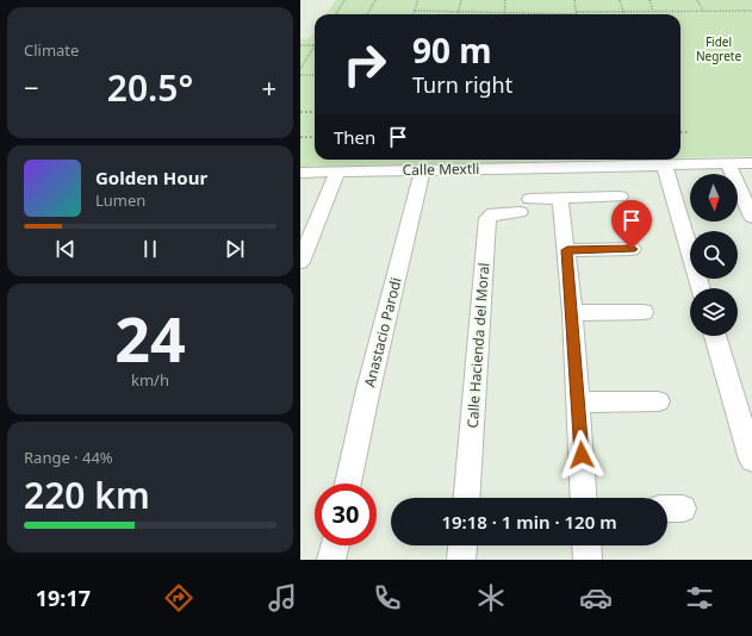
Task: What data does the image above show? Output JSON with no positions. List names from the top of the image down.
{
  "streets": {
    "street": ["Calle Mextli", "Anastacio Parodi", "Calle Hacienda del Moral"]
  },
  "crossings": [
    ["Calle Mextli", "Anastacio Parodi"]
  ],
  "parks": ["Fidel Negrete"],
  "north": "bottom",
  "page": {
    "tile": [
      "Climate",
      ["24", "km/h"],
      ["Range · 44%", "220 km"]
    ],
    "turn": ["90 m", "Turn right"],
    "heat": ["−", "20.5°", "+"],
    "then": "Then",
    "song": ["Golden Hour", "Lumen"],
    "limit": "30",
    "trip": "19:18 · 1 min · 120 m",
    "tabs": "19:17"
  }
}
